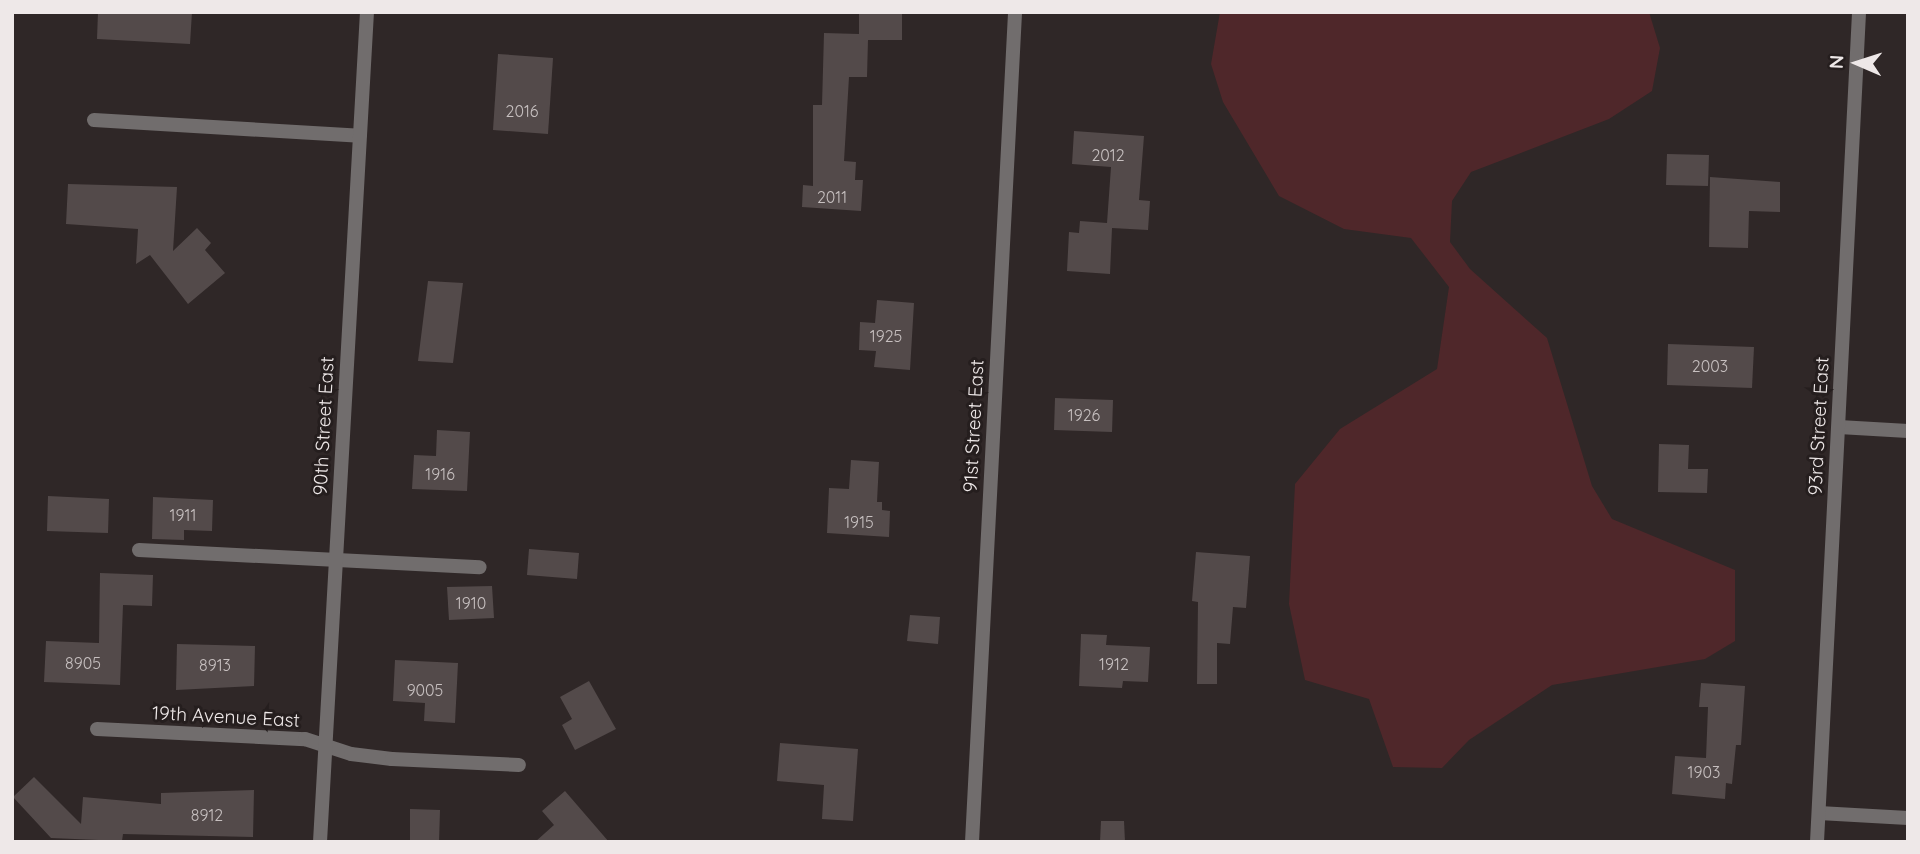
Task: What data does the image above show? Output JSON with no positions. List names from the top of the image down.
{
  "streets": {
    "street": [
      "90th Street East",
      "91st Street East",
      "93rd Street East",
      "19th Avenue East"
    ]
  },
  "crossings": [
    ["90th Street East", "19th Avenue East"]
  ],
  "house_numbers": [
    "2016",
    "2012",
    "2011",
    "1925",
    "2003",
    "1926",
    "1916",
    "1911",
    "1915",
    "1910",
    "8905",
    "1912",
    "8913",
    "9005",
    "1903",
    "8912"
  ],
  "north": "left"
}
